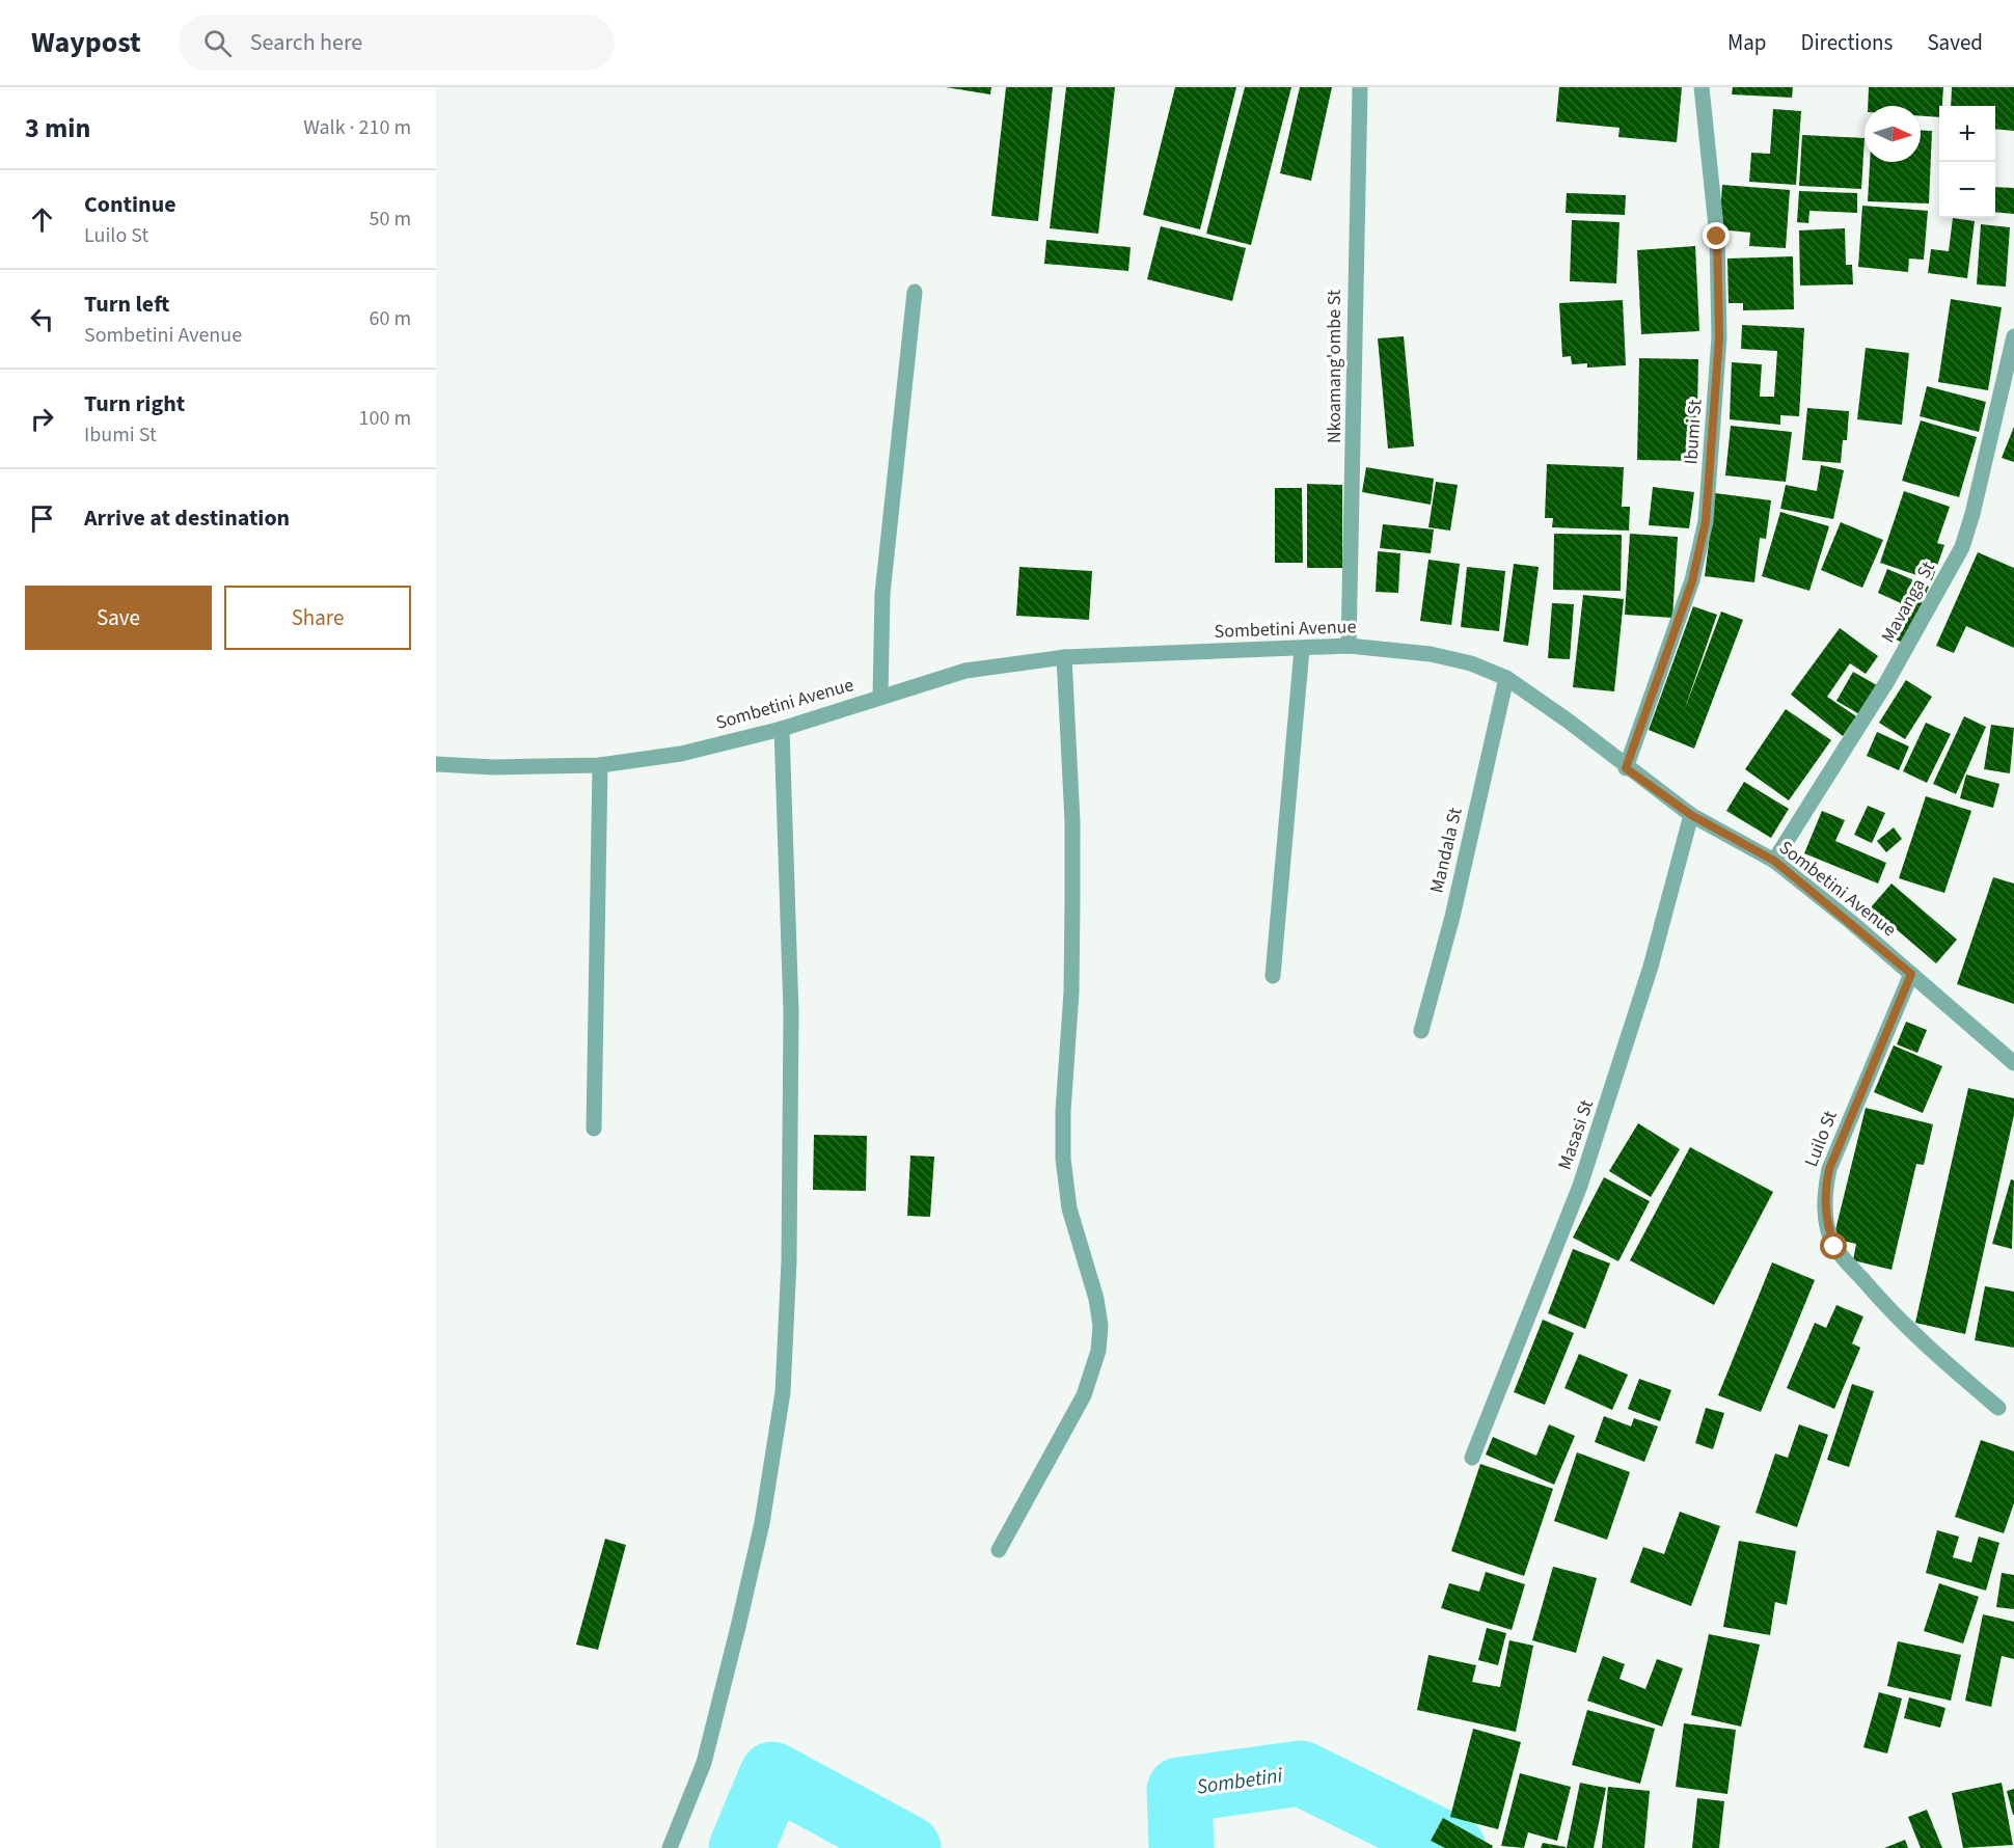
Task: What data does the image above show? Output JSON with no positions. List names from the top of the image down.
{
  "streets": {
    "street": [
      "Nkoamang'ombe St",
      "Ibumi St",
      "Mavanga St",
      "Sombetini Avenue",
      "Mandala St",
      "Masasi St",
      "Luilo St"
    ]
  },
  "crossings": [
    ["Nkoamang'ombe St", "Sombetini Avenue"],
    ["Ibumi St", "Sombetini Avenue"],
    ["Mavanga St", "Sombetini Avenue"],
    ["Sombetini Avenue", "Mandala St"],
    ["Sombetini Avenue", "Masasi St"],
    ["Sombetini Avenue", "Luilo St"]
  ],
  "water": ["Sombetini"],
  "north": "right",
  "page": {
    "header": "Waypost",
    "search": "Search here",
    "nav": ["Map", "Directions", "Saved"],
    "heading": ["3 min", "Walk · 210 m"],
    "map_buttons": ["+", "−"],
    "list": [
      ["Continue", "Luilo St", "50 m"],
      ["Turn left", "Sombetini Avenue", "60 m"],
      ["Turn right", "Ibumi St", "100 m"],
      "Arrive at destination"
    ],
    "buttons": ["Save", "Share"]
  }
}
